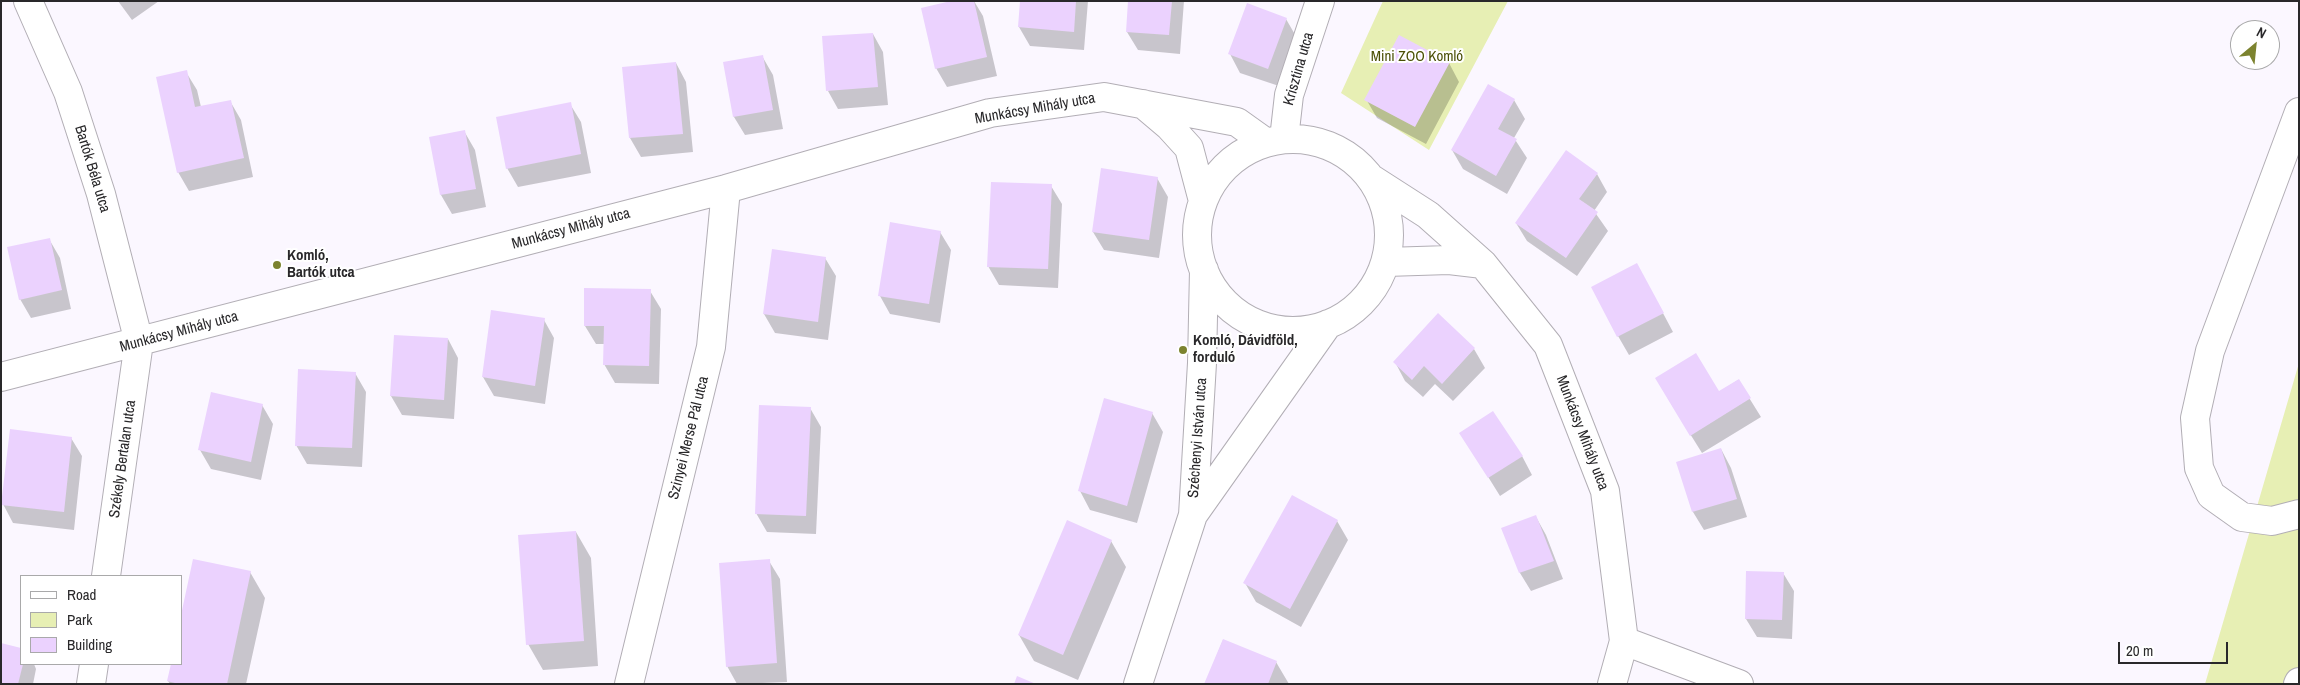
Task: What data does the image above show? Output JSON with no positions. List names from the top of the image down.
{
  "streets": {
    "street": [
      "Krisztina utca",
      "Munkácsy Mihály utca",
      "Bartók Béla utca",
      "Szinyei Merse Pál utca",
      "Széchenyi István utca",
      "Székely Bertalan utca"
    ]
  },
  "crossings": [
    ["Krisztina utca", "Munkácsy Mihály utca"],
    ["Munkácsy Mihály utca", "Bartók Béla utca"],
    ["Munkácsy Mihály utca", "Szinyei Merse Pál utca"],
    ["Munkácsy Mihály utca", "Székely Bertalan utca"],
    ["Bartók Béla utca", "Székely Bertalan utca"]
  ],
  "parks": ["Mini ZOO Komló"],
  "places": ["Komló, Bartók utca", "Komló, Dávidföld, forduló"],
  "legend": ["Road", "Park", "Building"],
  "scale_bar": "20 m",
  "north": "top right"
}
